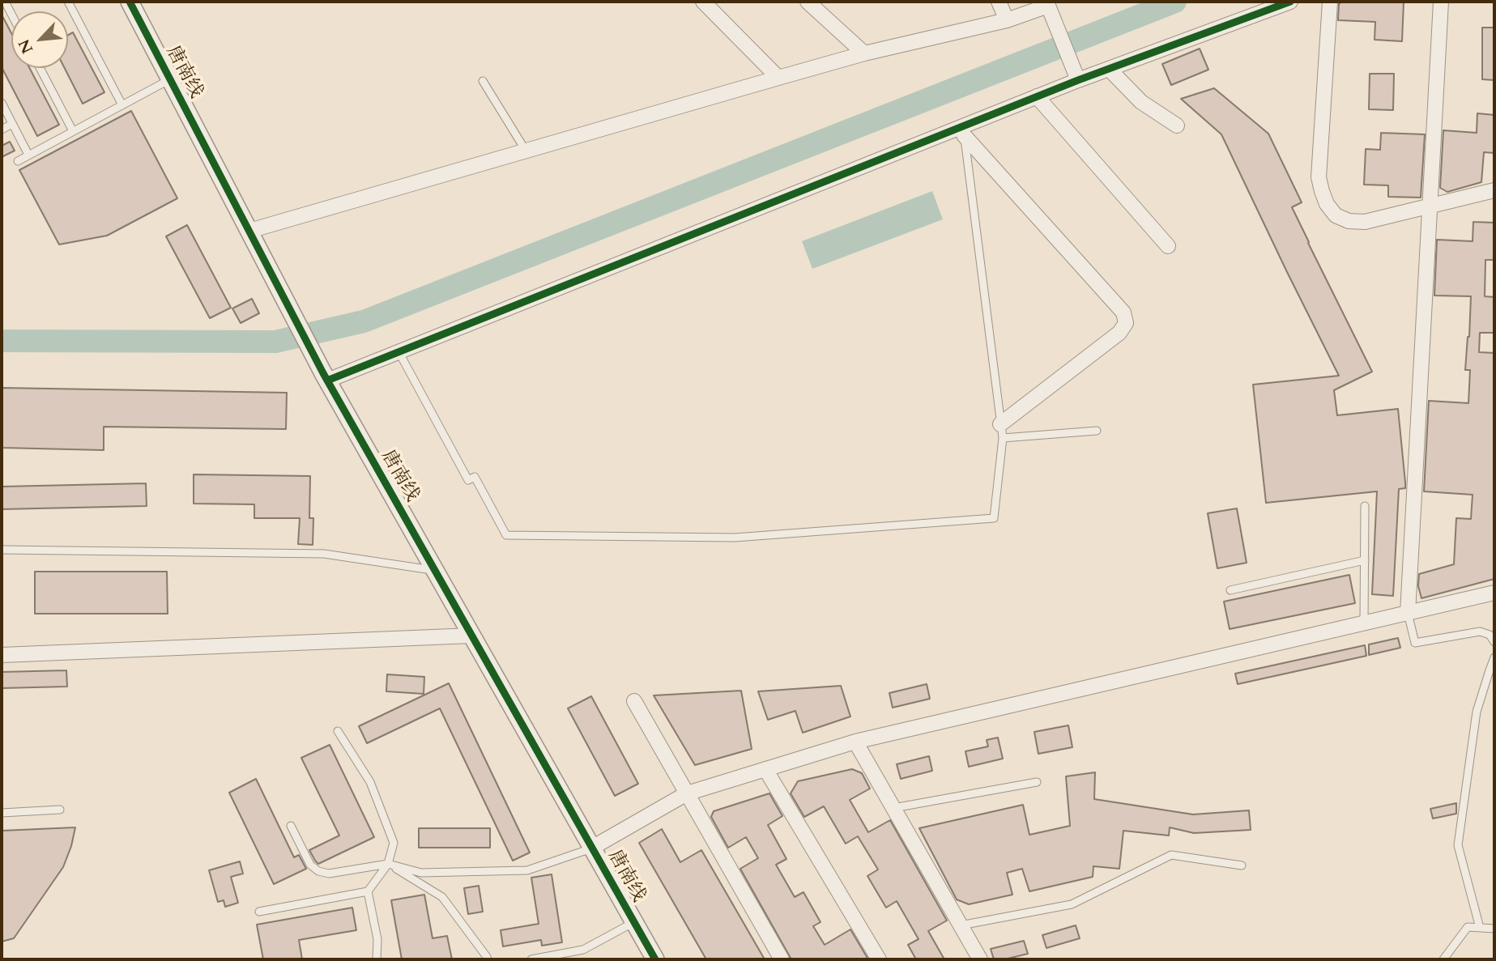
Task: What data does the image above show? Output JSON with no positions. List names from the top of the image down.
{
  "streets": {
    "street": ["唐南线"]
  },
  "north": "bottom left"
}
